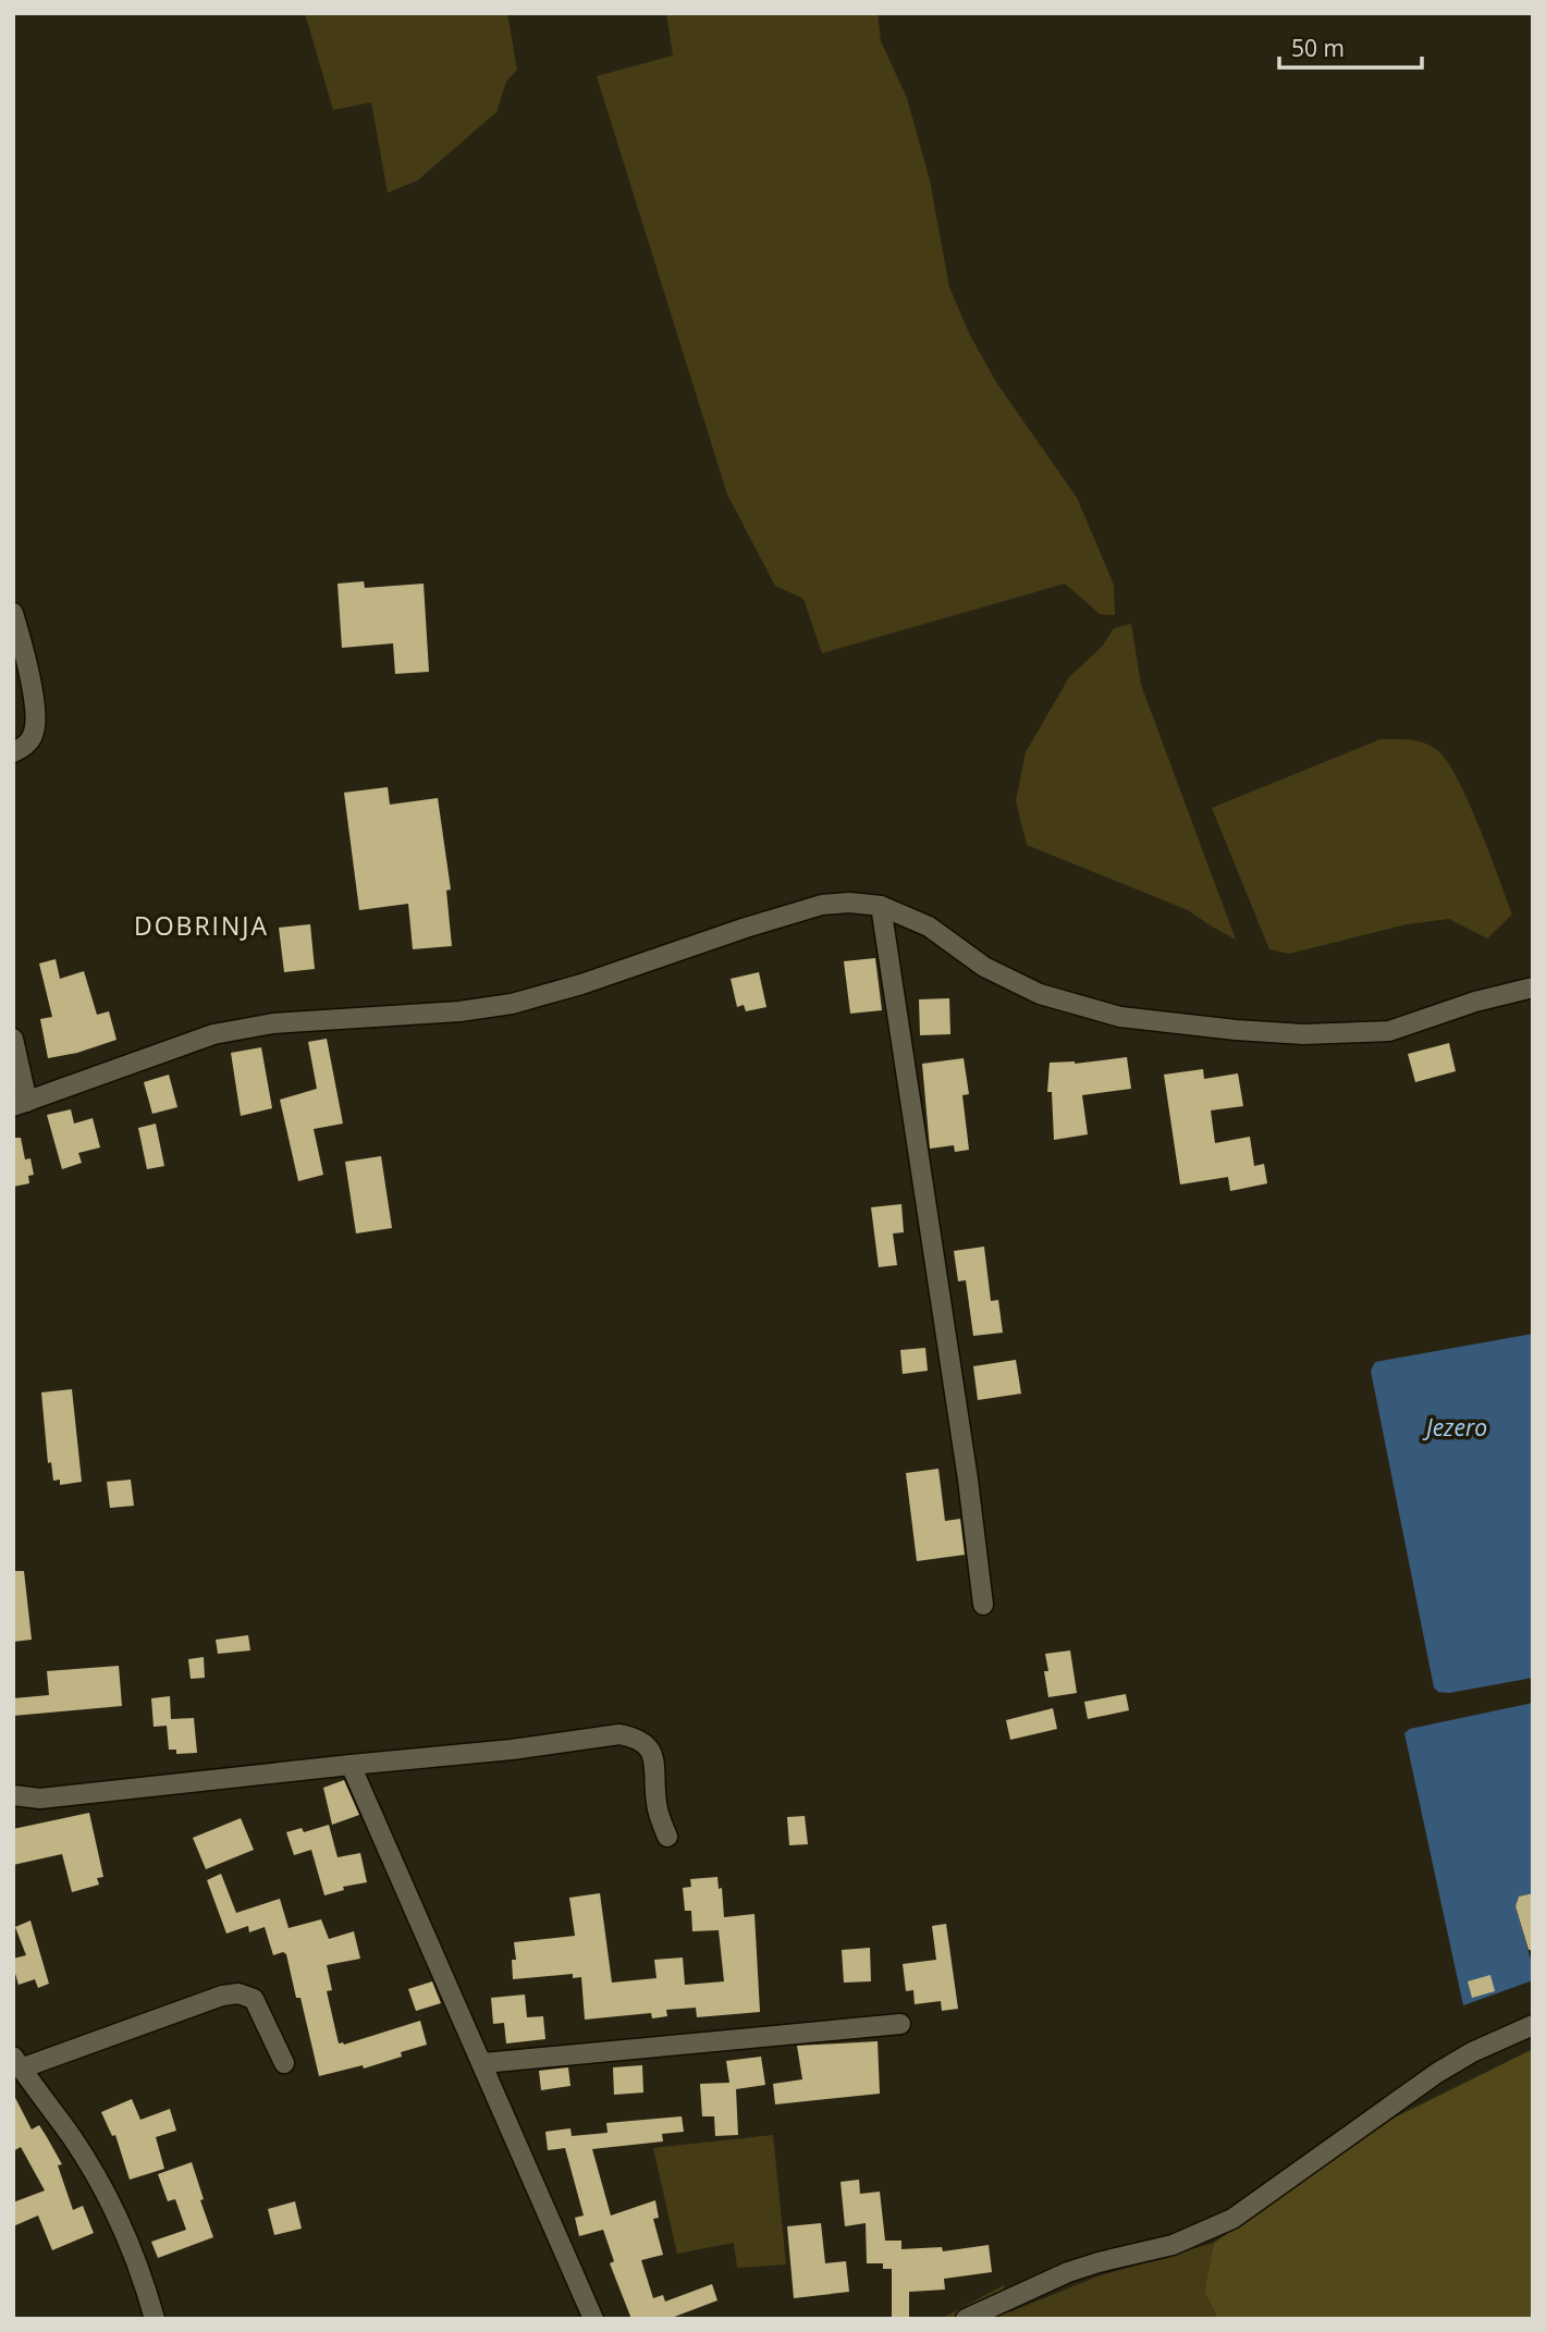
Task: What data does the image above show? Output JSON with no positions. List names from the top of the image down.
{
  "districts": ["DOBRINJA"],
  "water": ["Jezero"],
  "scale_bar": "50 m"
}
